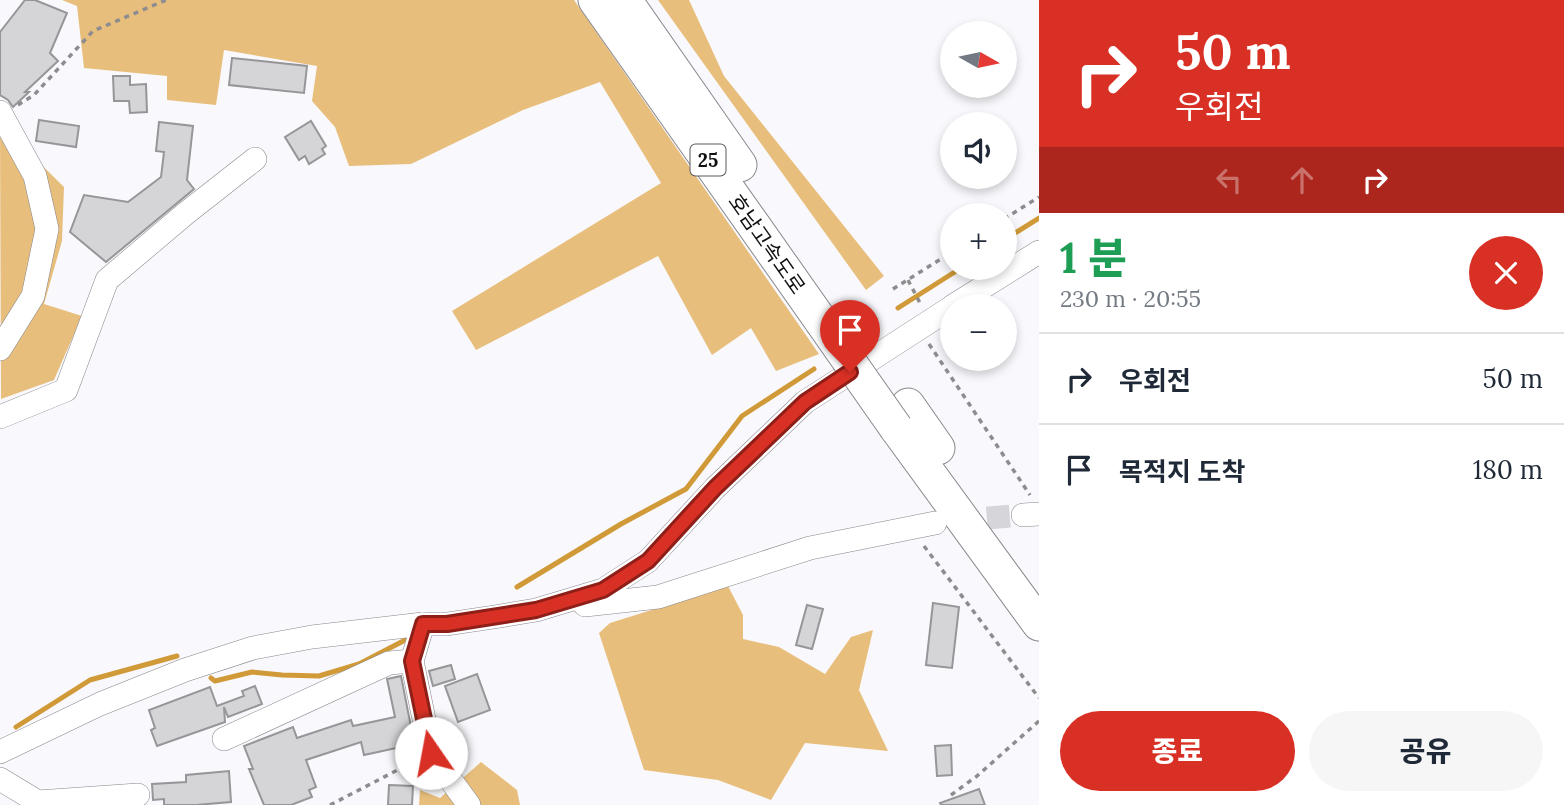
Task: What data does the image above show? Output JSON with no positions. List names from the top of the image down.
{
  "streets": {
    "highway": ["25", "호남고속도로"]
  },
  "north": "right",
  "page": {
    "turn": ["50 m", "우회전"],
    "map_buttons": ["+", "−"],
    "heading": ["1 분", "230 m · 20:55"],
    "list": [
      {
        "name": "우회전",
        "value": "50 m"
      },
      {
        "name": "목적지 도착",
        "value": "180 m"
      }
    ],
    "buttons": ["종료", "공유"]
  }
}
